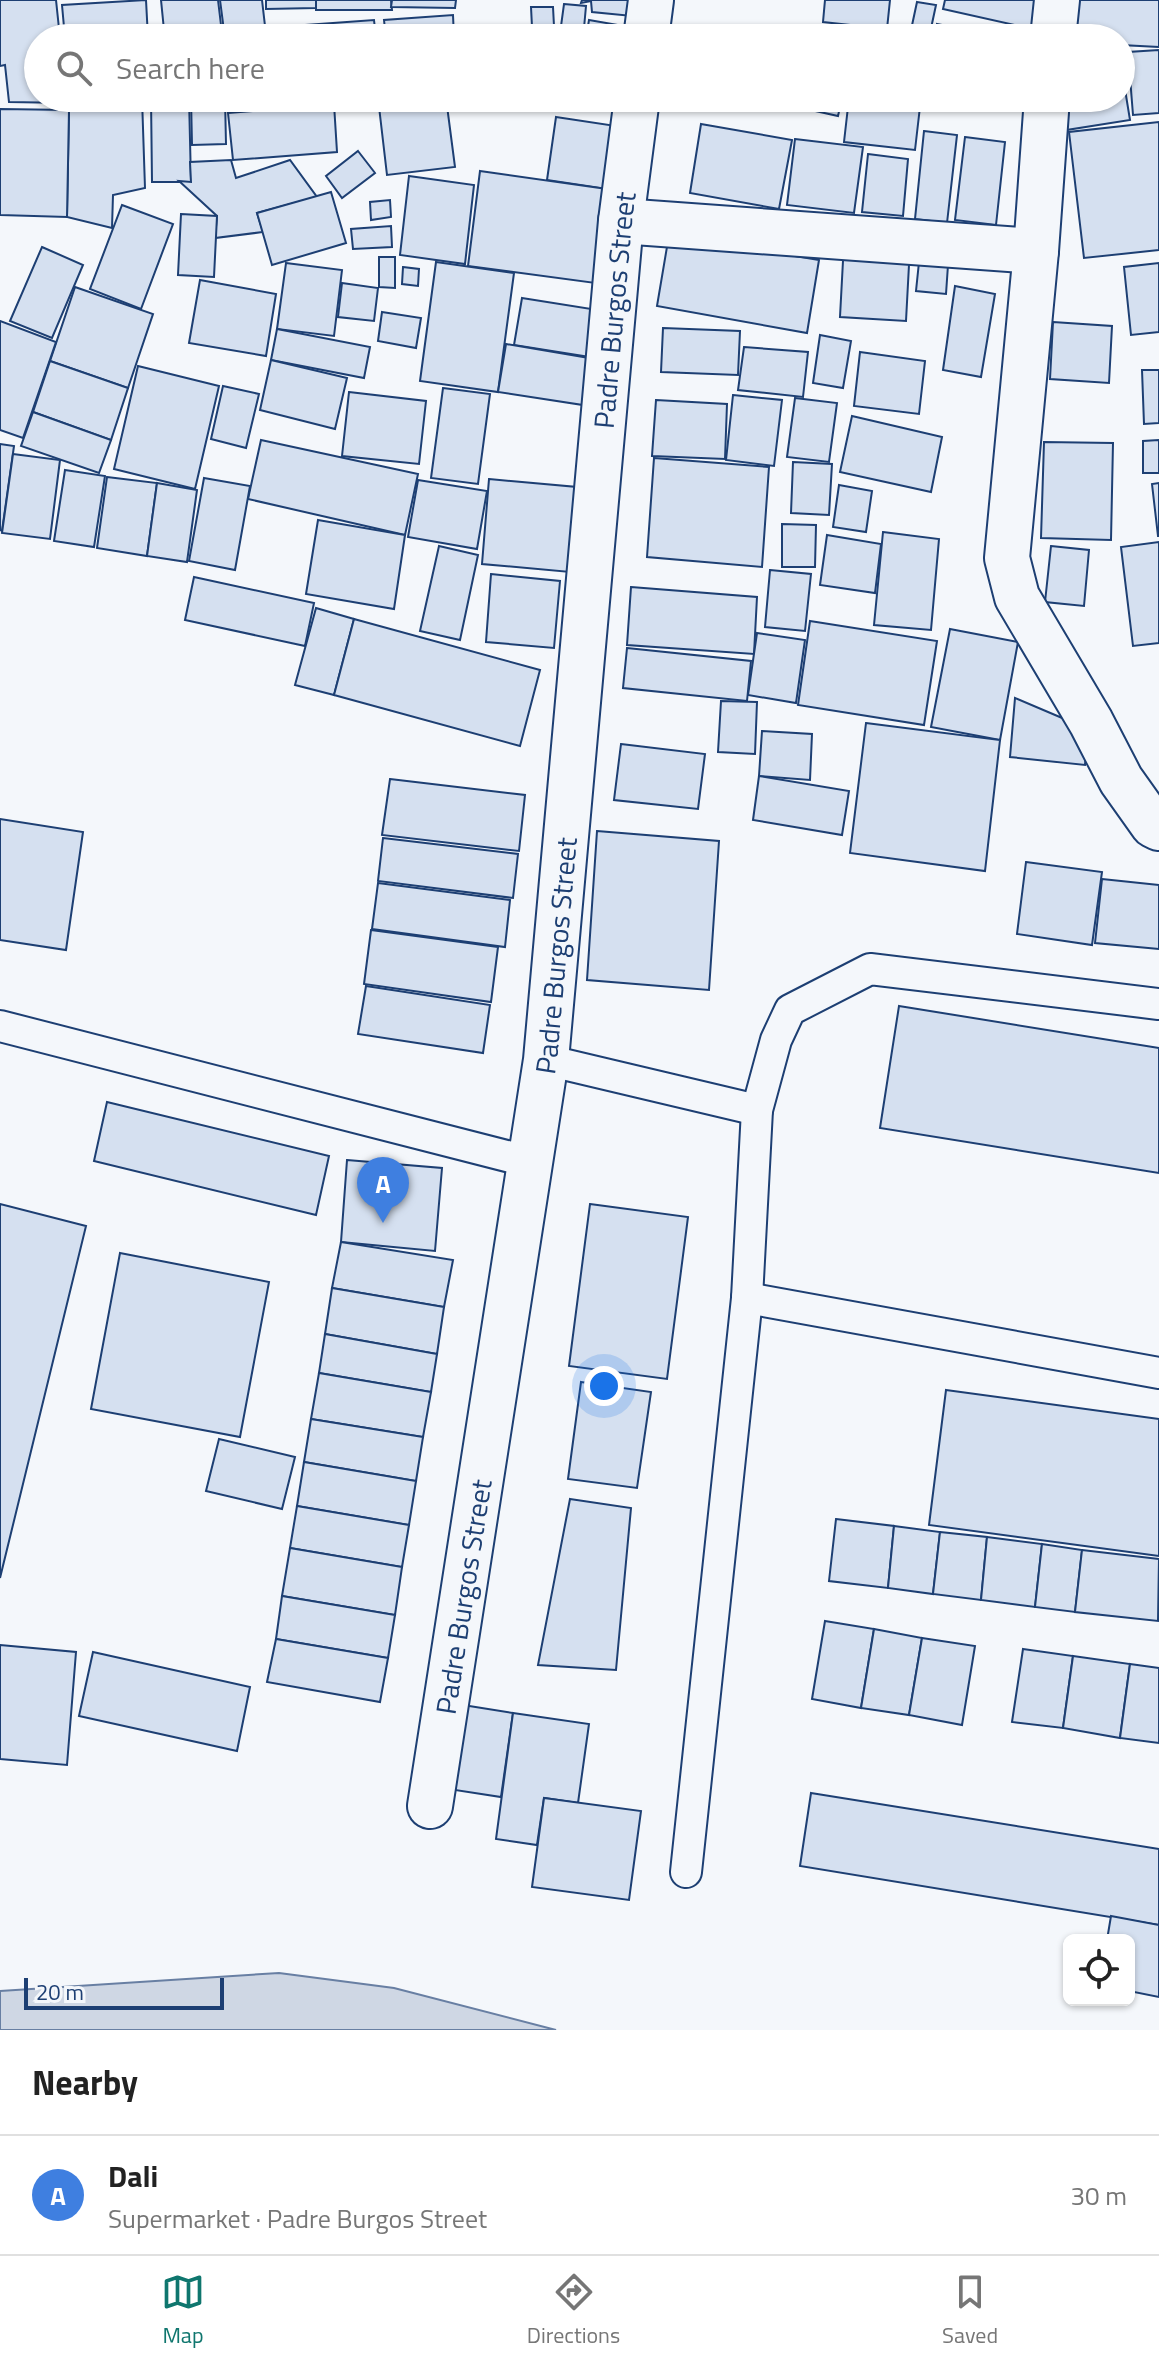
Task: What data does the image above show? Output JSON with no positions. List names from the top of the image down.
{
  "streets": {
    "street": ["Padre Burgos Street"]
  },
  "scale_bar": "20 m",
  "page": {
    "search": "Search here",
    "pins": "A",
    "scale": "20 m",
    "heading": "Nearby",
    "list": [
      {
        "mark": "A",
        "name": "Dali",
        "note": "Supermarket · Padre Burgos Street",
        "value": "30 m"
      }
    ],
    "nav": ["Map", "Directions", "Saved"]
  }
}
